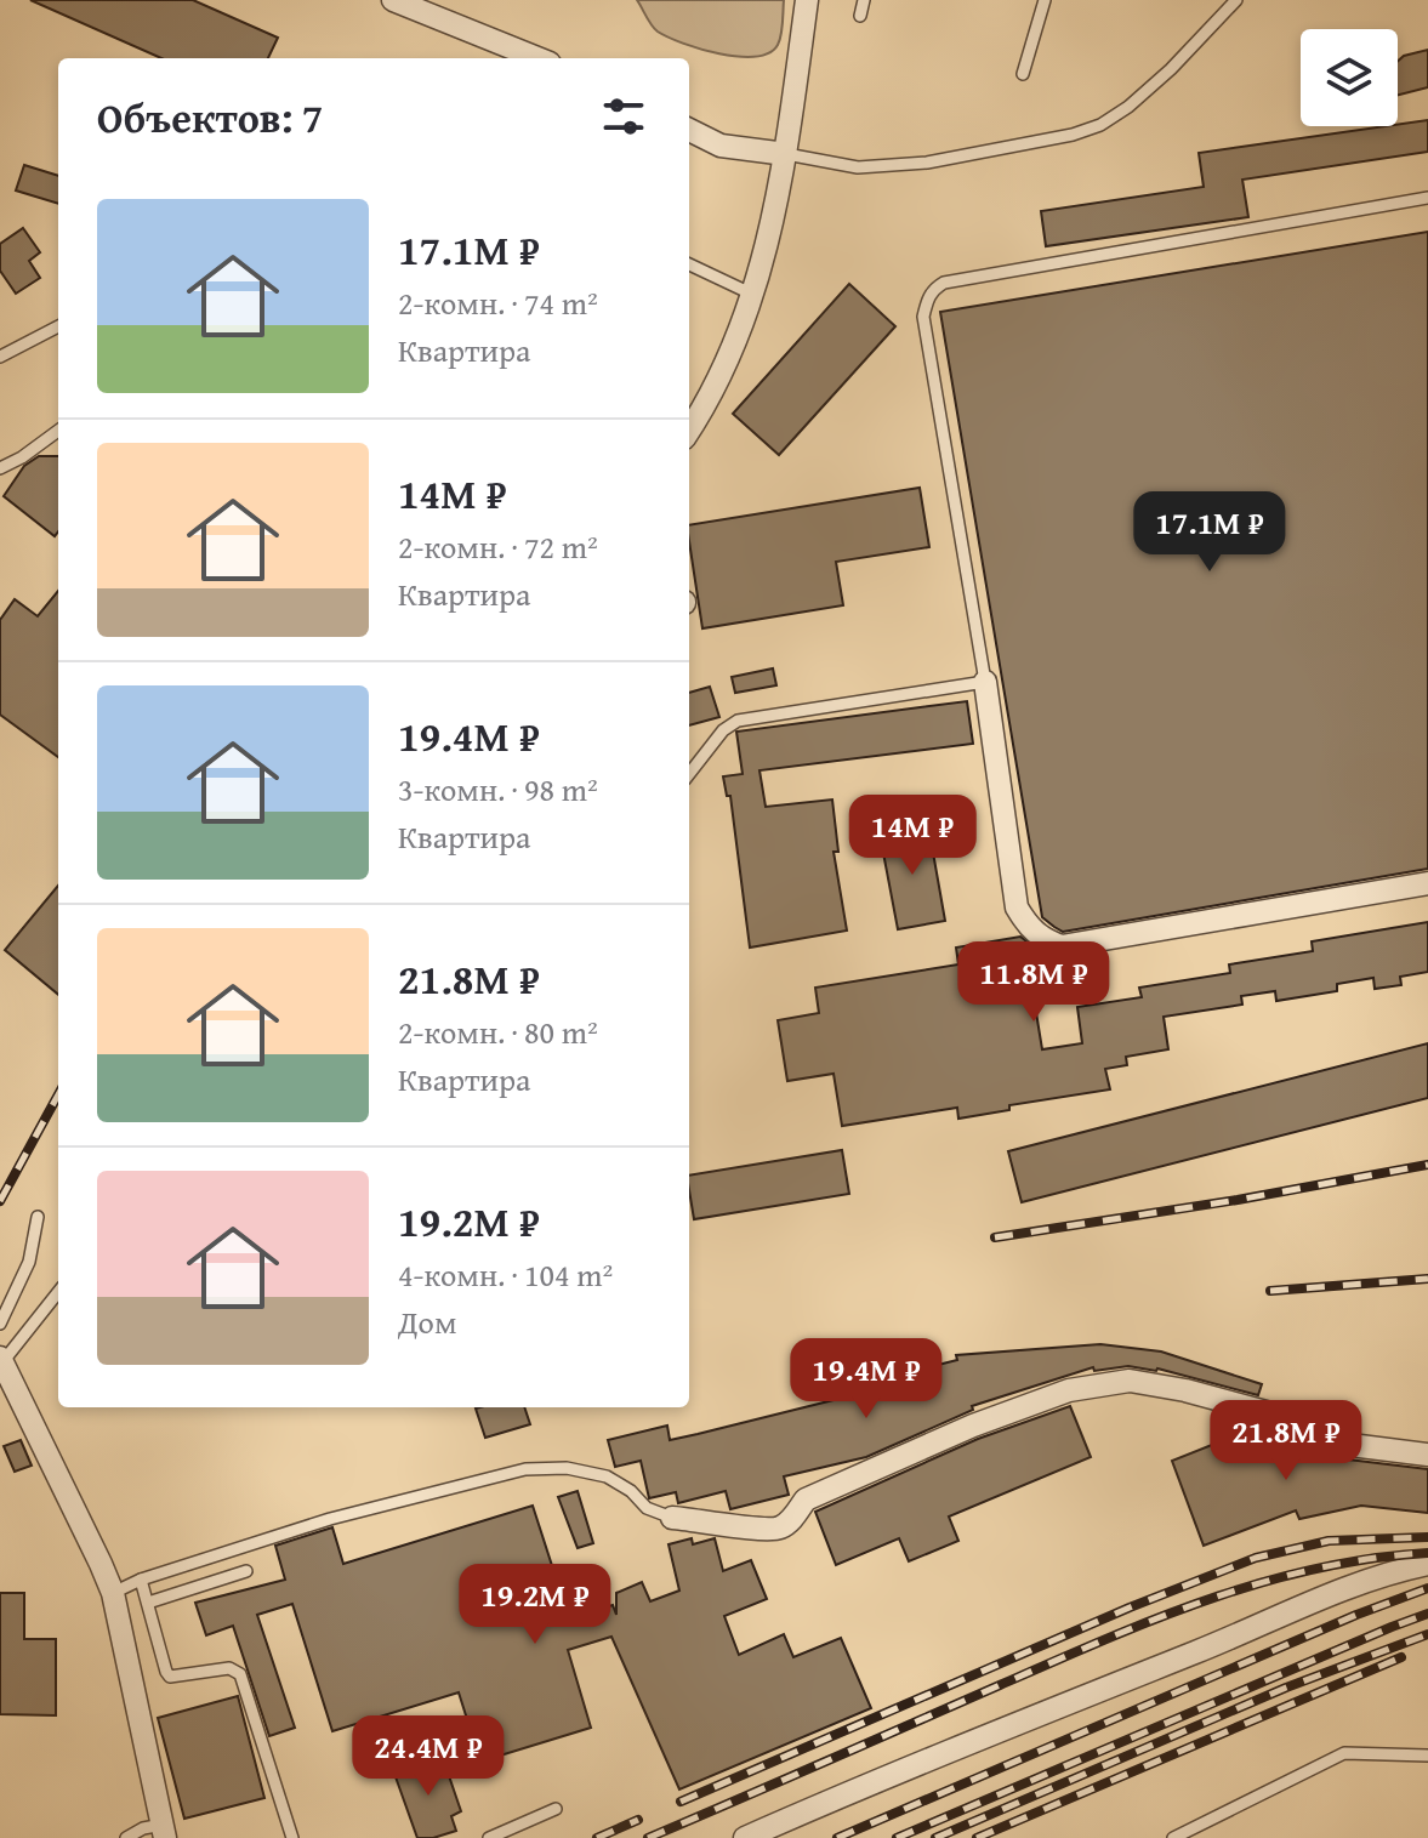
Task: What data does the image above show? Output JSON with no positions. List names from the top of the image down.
{
  "page": {
    "heading": "Объектов: 7",
    "list": [
      {
        "name": "17.1M ₽",
        "note": "2-комн. · 74 m² · Квартира"
      },
      {
        "name": "14M ₽",
        "note": "2-комн. · 72 m² · Квартира"
      },
      {
        "name": "19.4M ₽",
        "note": "3-комн. · 98 m² · Квартира"
      },
      {
        "name": "21.8M ₽",
        "note": "2-комн. · 80 m² · Квартира"
      },
      {
        "name": "19.2M ₽",
        "note": "4-комн. · 104 m² · Дом"
      }
    ],
    "price": [
      "17.1M ₽",
      "14M ₽",
      "11.8M ₽",
      "19.4M ₽",
      "21.8M ₽",
      "19.2M ₽",
      "24.4M ₽"
    ]
  }
}
